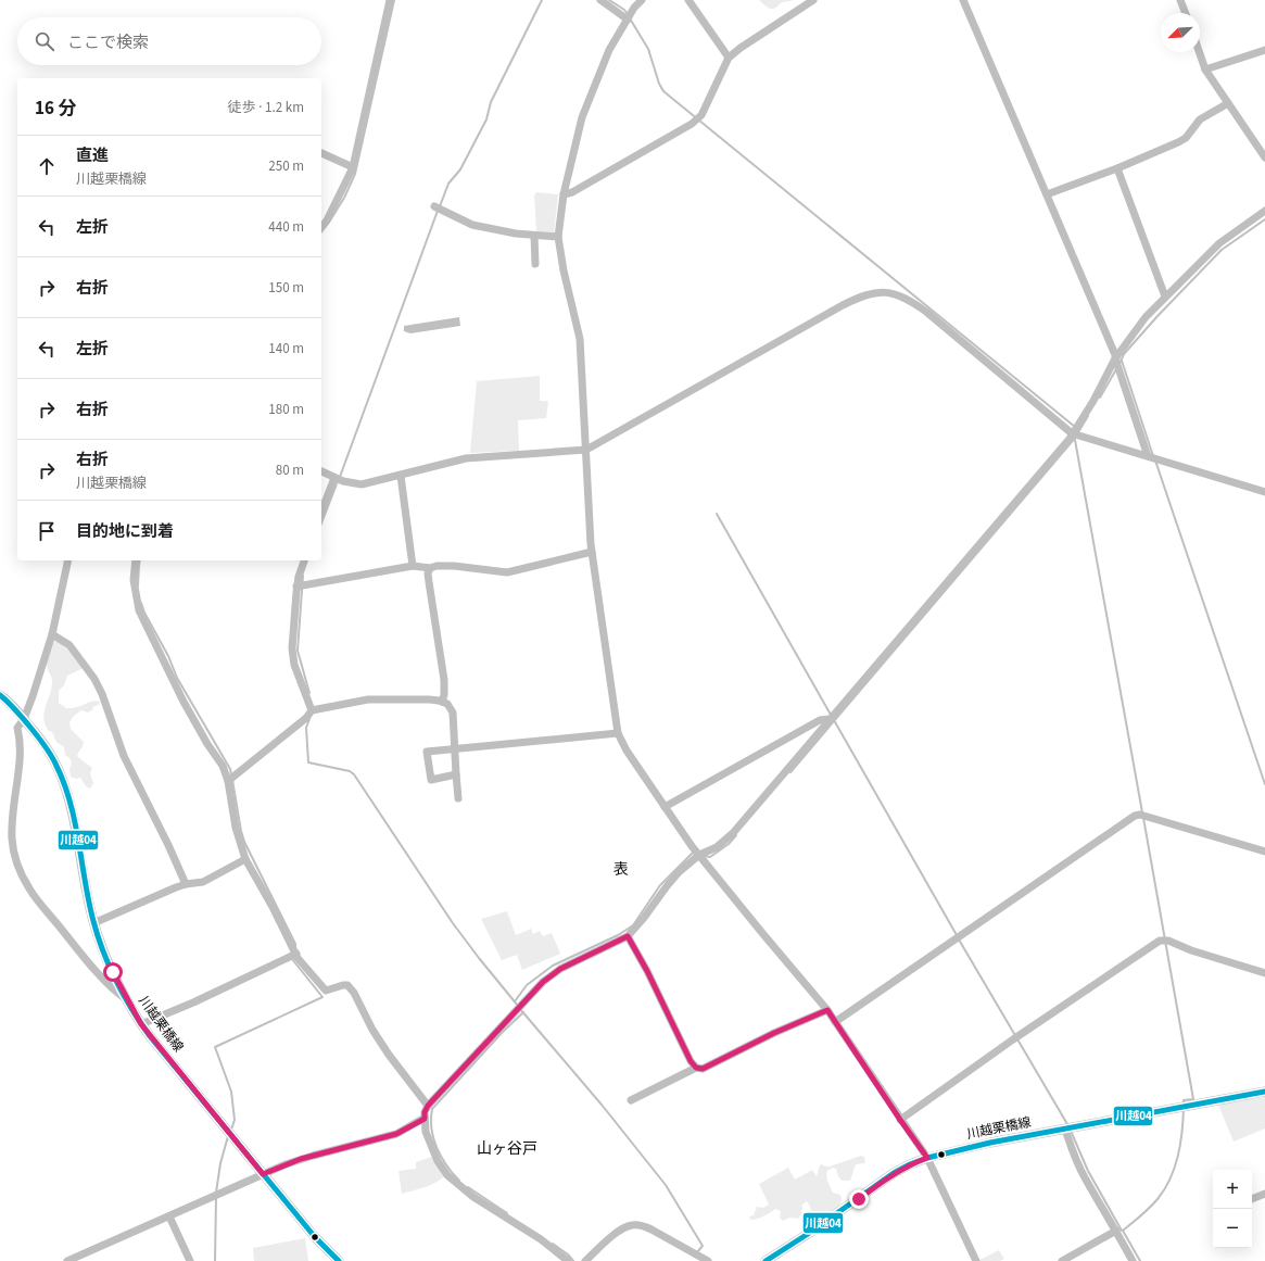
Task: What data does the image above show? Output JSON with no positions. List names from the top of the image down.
{
  "streets": {
    "main road": ["川越栗橋線"]
  },
  "districts": ["表", "山ヶ谷戸"],
  "lines": ["transit line 川越04"],
  "north": "bottom left",
  "page": {
    "search": "ここで検索",
    "heading": ["16 分", "徒歩 · 1.2 km"],
    "list": [
      ["直進", "川越栗橋線", "250 m"],
      ["左折", "440 m"],
      ["右折", "150 m"],
      ["左折", "140 m"],
      ["右折", "180 m"],
      ["右折", "川越栗橋線", "80 m"],
      "目的地に到着"
    ],
    "map_buttons": ["+", "−"]
  }
}
